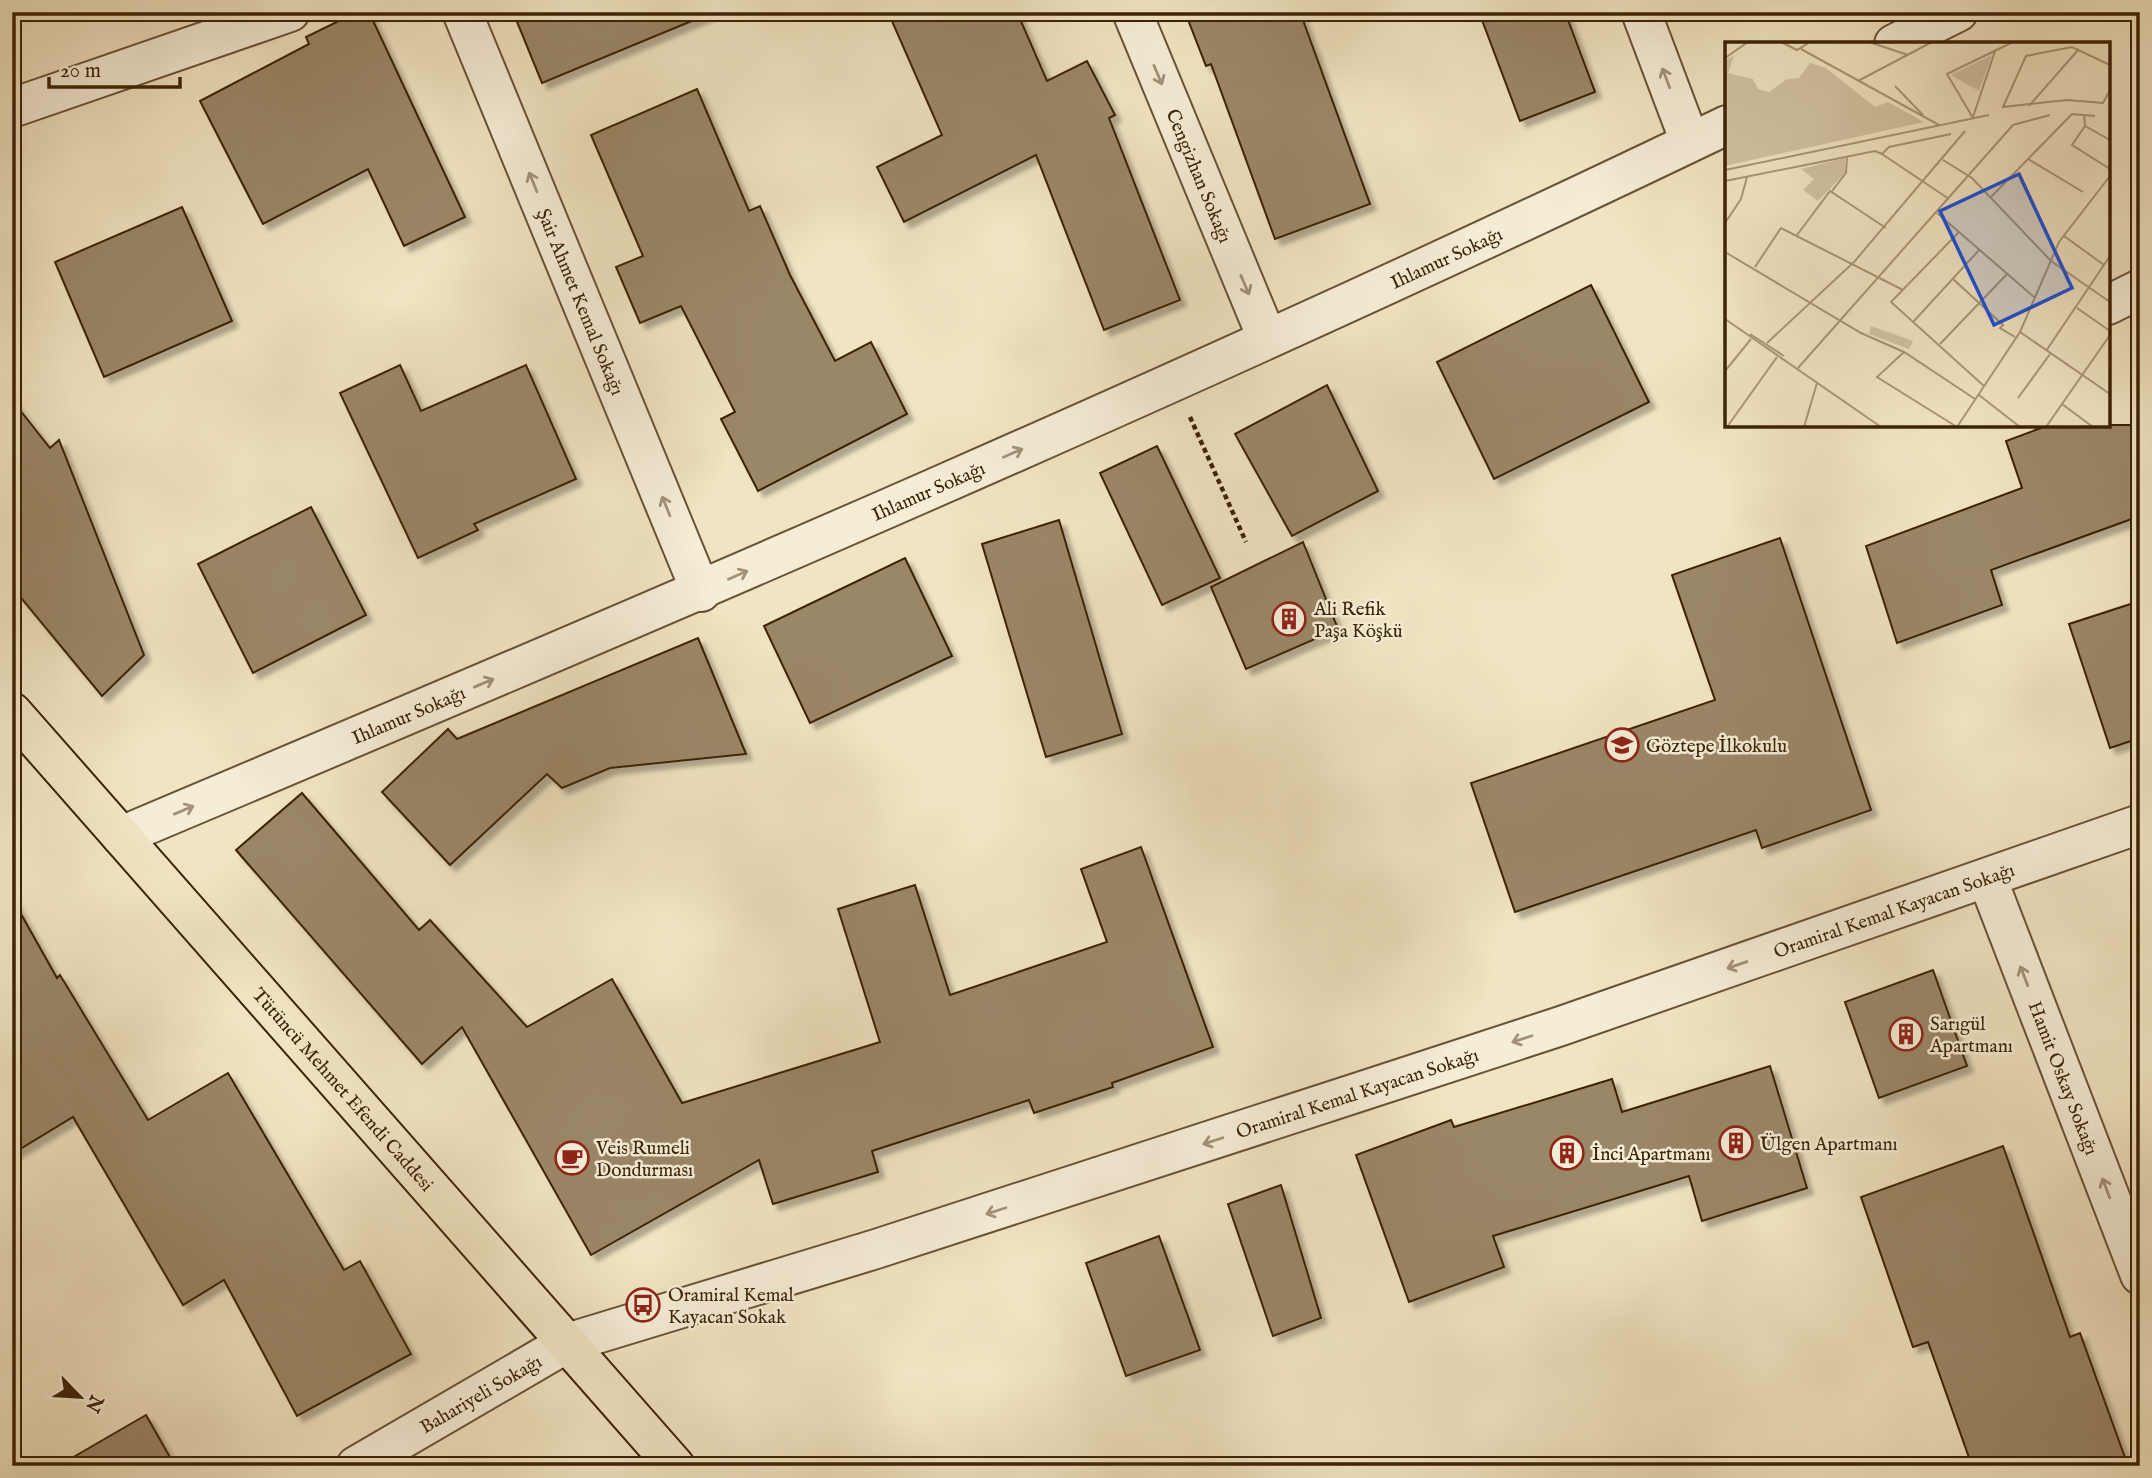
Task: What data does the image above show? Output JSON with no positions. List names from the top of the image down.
{
  "streets": {
    "main road": ["Tütüncü Mehmet Efendi Caddesi"],
    "street": [
      "Cengizhan Sokağı",
      "Ihlamur Sokağı",
      "Şair Ahmet Kemal Sokağı",
      "Oramiral Kemal Kayacan Sokağı",
      "Hamit Oskay Sokağı",
      "Bahariyeli Sokağı"
    ]
  },
  "crossings": [
    ["Cengizhan Sokağı", "Ihlamur Sokağı"],
    ["Ihlamur Sokağı", "Şair Ahmet Kemal Sokağı"],
    ["Ihlamur Sokağı", "Tütüncü Mehmet Efendi Caddesi"],
    ["Oramiral Kemal Kayacan Sokağı", "Hamit Oskay Sokağı"],
    ["Oramiral Kemal Kayacan Sokağı", "Tütüncü Mehmet Efendi Caddesi"],
    ["Oramiral Kemal Kayacan Sokağı", "Bahariyeli Sokağı"],
    ["Tütüncü Mehmet Efendi Caddesi", "Bahariyeli Sokağı"]
  ],
  "one_way": [
    "Cengizhan Sokağı",
    "Ihlamur Sokağı",
    "Şair Ahmet Kemal Sokağı",
    "Oramiral Kemal Kayacan Sokağı",
    "Hamit Oskay Sokağı"
  ],
  "places": {
    "building": [
      "Ali Refik Paşa Köşkü",
      "Sarıgül Apartmanı",
      "Ülgen Apartmanı",
      "İnci Apartmanı"
    ],
    "school or university": ["Göztepe İlkokulu"],
    "cafe": ["Veis Rumeli Dondurması"],
    "bus stop": ["Oramiral Kemal Kayacan Sokak"]
  },
  "scale_bar": "20 m",
  "north": "bottom right"
}
